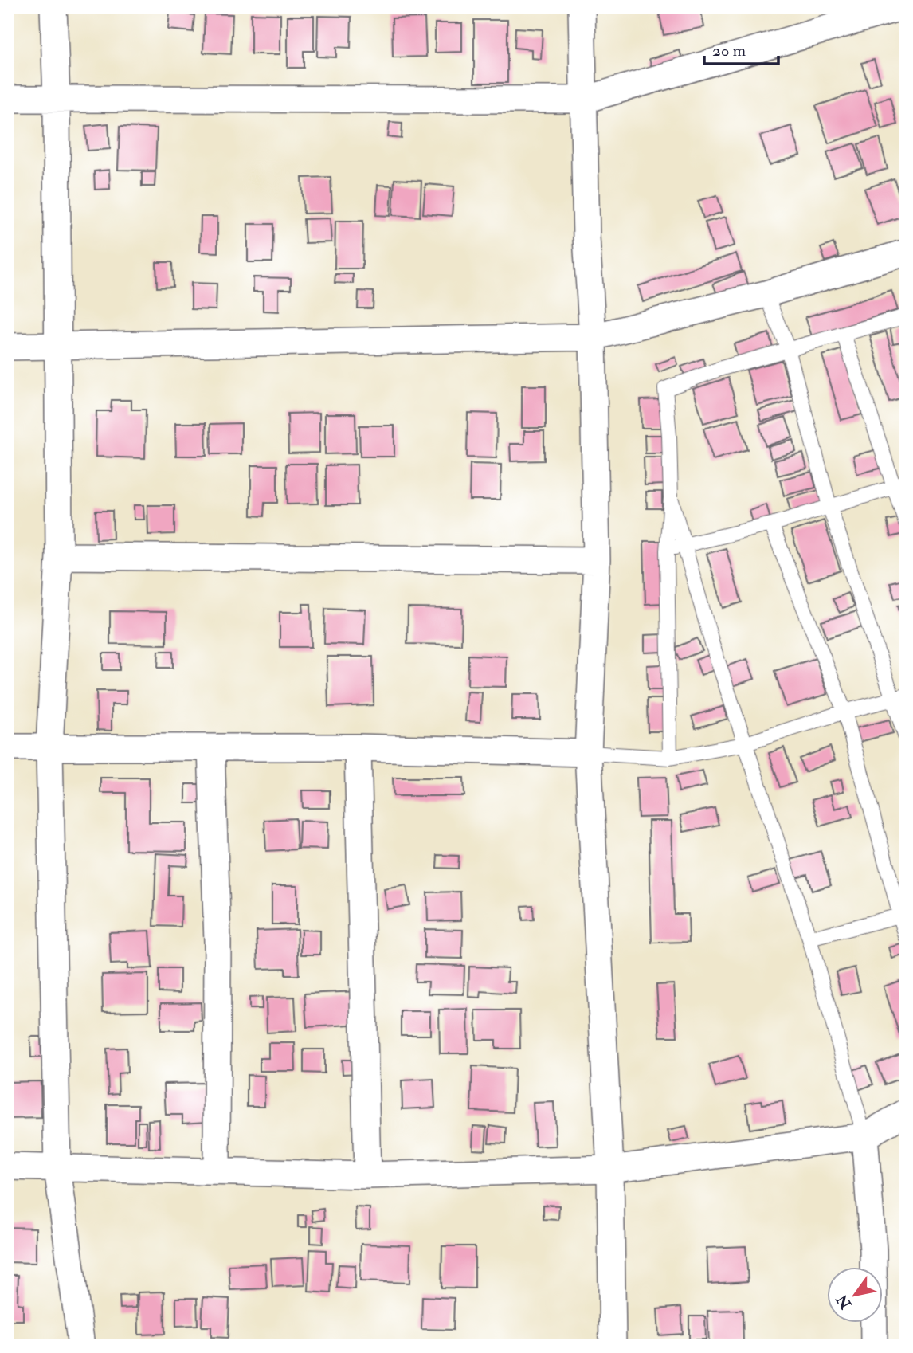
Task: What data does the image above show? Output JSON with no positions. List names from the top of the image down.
{
  "scale_bar": "20 m",
  "north": "bottom left"
}
